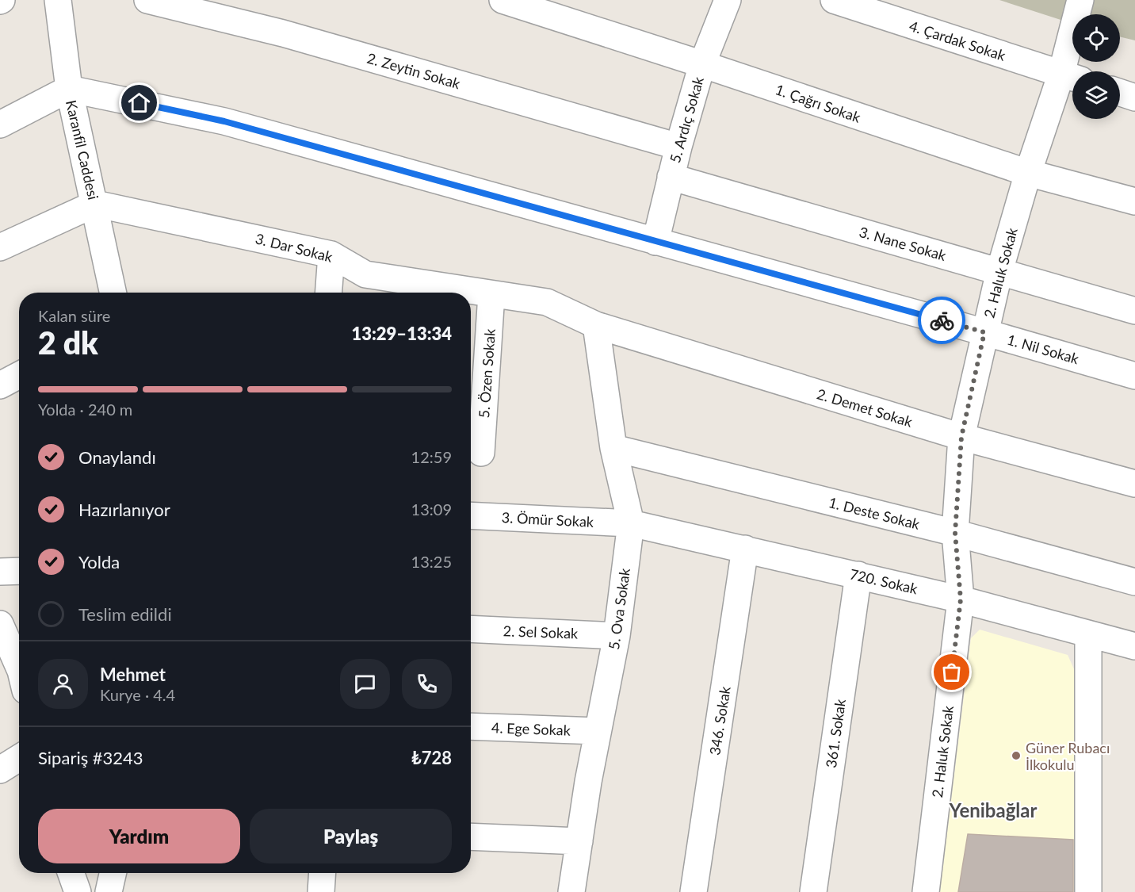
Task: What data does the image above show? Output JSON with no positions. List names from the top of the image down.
{
  "streets": {
    "street": [
      "4. Çardak Sokak",
      "2. Zeytin Sokak",
      "1. Çağrı Sokak",
      "5. Ardıç Sokak",
      "Karanfil Caddesi",
      "3. Nane Sokak",
      "3. Dar Sokak",
      "2. Haluk Sokak",
      "1. Nil Sokak",
      "5. Özen Sokak",
      "2. Demet Sokak",
      "1. Deste Sokak",
      "3. Ömür Sokak",
      "720. Sokak",
      "5. Ova Sokak",
      "2. Sel Sokak",
      "346. Sokak",
      "4. Ege Sokak",
      "361. Sokak"
    ]
  },
  "crossings": [
    ["4. Çardak Sokak", "2. Haluk Sokak"],
    ["2. Zeytin Sokak", "5. Ardıç Sokak"],
    ["1. Çağrı Sokak", "5. Ardıç Sokak"],
    ["1. Çağrı Sokak", "2. Haluk Sokak"],
    ["5. Ardıç Sokak", "3. Nane Sokak"],
    ["5. Ardıç Sokak", "1. Nil Sokak"],
    ["Karanfil Caddesi", "3. Dar Sokak"],
    ["Karanfil Caddesi", "1. Nil Sokak"],
    ["3. Nane Sokak", "2. Haluk Sokak"],
    ["3. Dar Sokak", "5. Özen Sokak"],
    ["3. Dar Sokak", "2. Demet Sokak"],
    ["3. Dar Sokak", "5. Ova Sokak"],
    ["2. Haluk Sokak", "1. Nil Sokak"],
    ["2. Haluk Sokak", "2. Demet Sokak"],
    ["2. Haluk Sokak", "1. Deste Sokak"],
    ["2. Haluk Sokak", "720. Sokak"],
    ["2. Demet Sokak", "5. Ova Sokak"],
    ["1. Deste Sokak", "5. Ova Sokak"],
    ["3. Ömür Sokak", "720. Sokak"],
    ["3. Ömür Sokak", "5. Ova Sokak"],
    ["720. Sokak", "5. Ova Sokak"],
    ["720. Sokak", "346. Sokak"],
    ["720. Sokak", "361. Sokak"],
    ["5. Ova Sokak", "2. Sel Sokak"],
    ["5. Ova Sokak", "4. Ege Sokak"]
  ],
  "districts": ["Yenibağlar"],
  "places": ["Güner Rubacı İlkokulu"],
  "page": {
    "heading": ["2 dk", "Kalan süre", "13:29–13:34"],
    "panel": [
      "Mehmet",
      "Kurye · 4.4",
      "Sipariş #3243",
      "₺728"
    ],
    "bar": "Yolda · 240 m",
    "list": [
      ["Onaylandı", "12:59"],
      ["Hazırlanıyor", "13:09"],
      ["Yolda", "13:25"],
      "Teslim edildi"
    ],
    "buttons": ["Yardım", "Paylaş"]
  }
}
